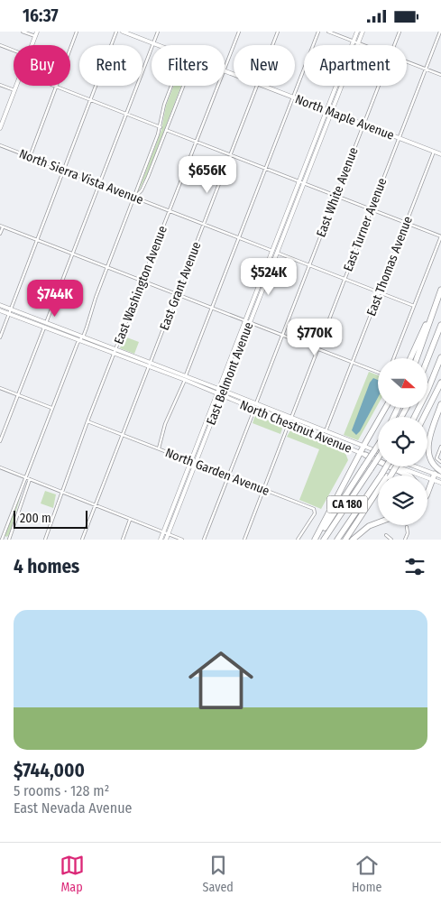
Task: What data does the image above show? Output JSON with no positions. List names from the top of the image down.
{
  "streets": {
    "highway": ["CA 180"],
    "main road": ["North Maple Avenue", "East Belmont Avenue", "North Chestnut Avenue"],
    "street": [
      "North Sierra Vista Avenue",
      "East White Avenue",
      "East Turner Avenue",
      "East Thomas Avenue",
      "East Washington Avenue",
      "East Grant Avenue",
      "North Garden Avenue"
    ]
  },
  "crossings": [
    ["North Maple Avenue", "East White Avenue"],
    ["North Maple Avenue", "East Turner Avenue"],
    ["North Maple Avenue", "East Thomas Avenue"],
    ["North Maple Avenue", "East Belmont Avenue"],
    ["North Sierra Vista Avenue", "East White Avenue"],
    ["North Sierra Vista Avenue", "East Turner Avenue"],
    ["North Sierra Vista Avenue", "East Thomas Avenue"],
    ["North Sierra Vista Avenue", "East Washington Avenue"],
    ["North Sierra Vista Avenue", "East Grant Avenue"],
    ["North Sierra Vista Avenue", "East Belmont Avenue"],
    ["East White Avenue", "North Chestnut Avenue"],
    ["East Turner Avenue", "North Chestnut Avenue"],
    ["East Thomas Avenue", "North Chestnut Avenue"],
    ["East Washington Avenue", "North Chestnut Avenue"],
    ["East Washington Avenue", "North Garden Avenue"],
    ["East Grant Avenue", "North Chestnut Avenue"],
    ["East Grant Avenue", "North Garden Avenue"],
    ["East Belmont Avenue", "North Chestnut Avenue"],
    ["East Belmont Avenue", "North Garden Avenue"]
  ],
  "scale_bar": "200 m",
  "north": "right",
  "page": {
    "status": "16:37",
    "chip": [
      "Buy",
      "Rent",
      "Filters",
      "New",
      "Apartment"
    ],
    "price": [
      "$656K",
      "$524K",
      "$744K",
      "$770K"
    ],
    "scale": "200 m",
    "heading": "4 homes",
    "list": [
      {
        "name": "$744,000",
        "note": "5 rooms · 128 m² · East Nevada Avenue"
      }
    ],
    "tabs": ["Map", "Saved", "Home"]
  }
}
